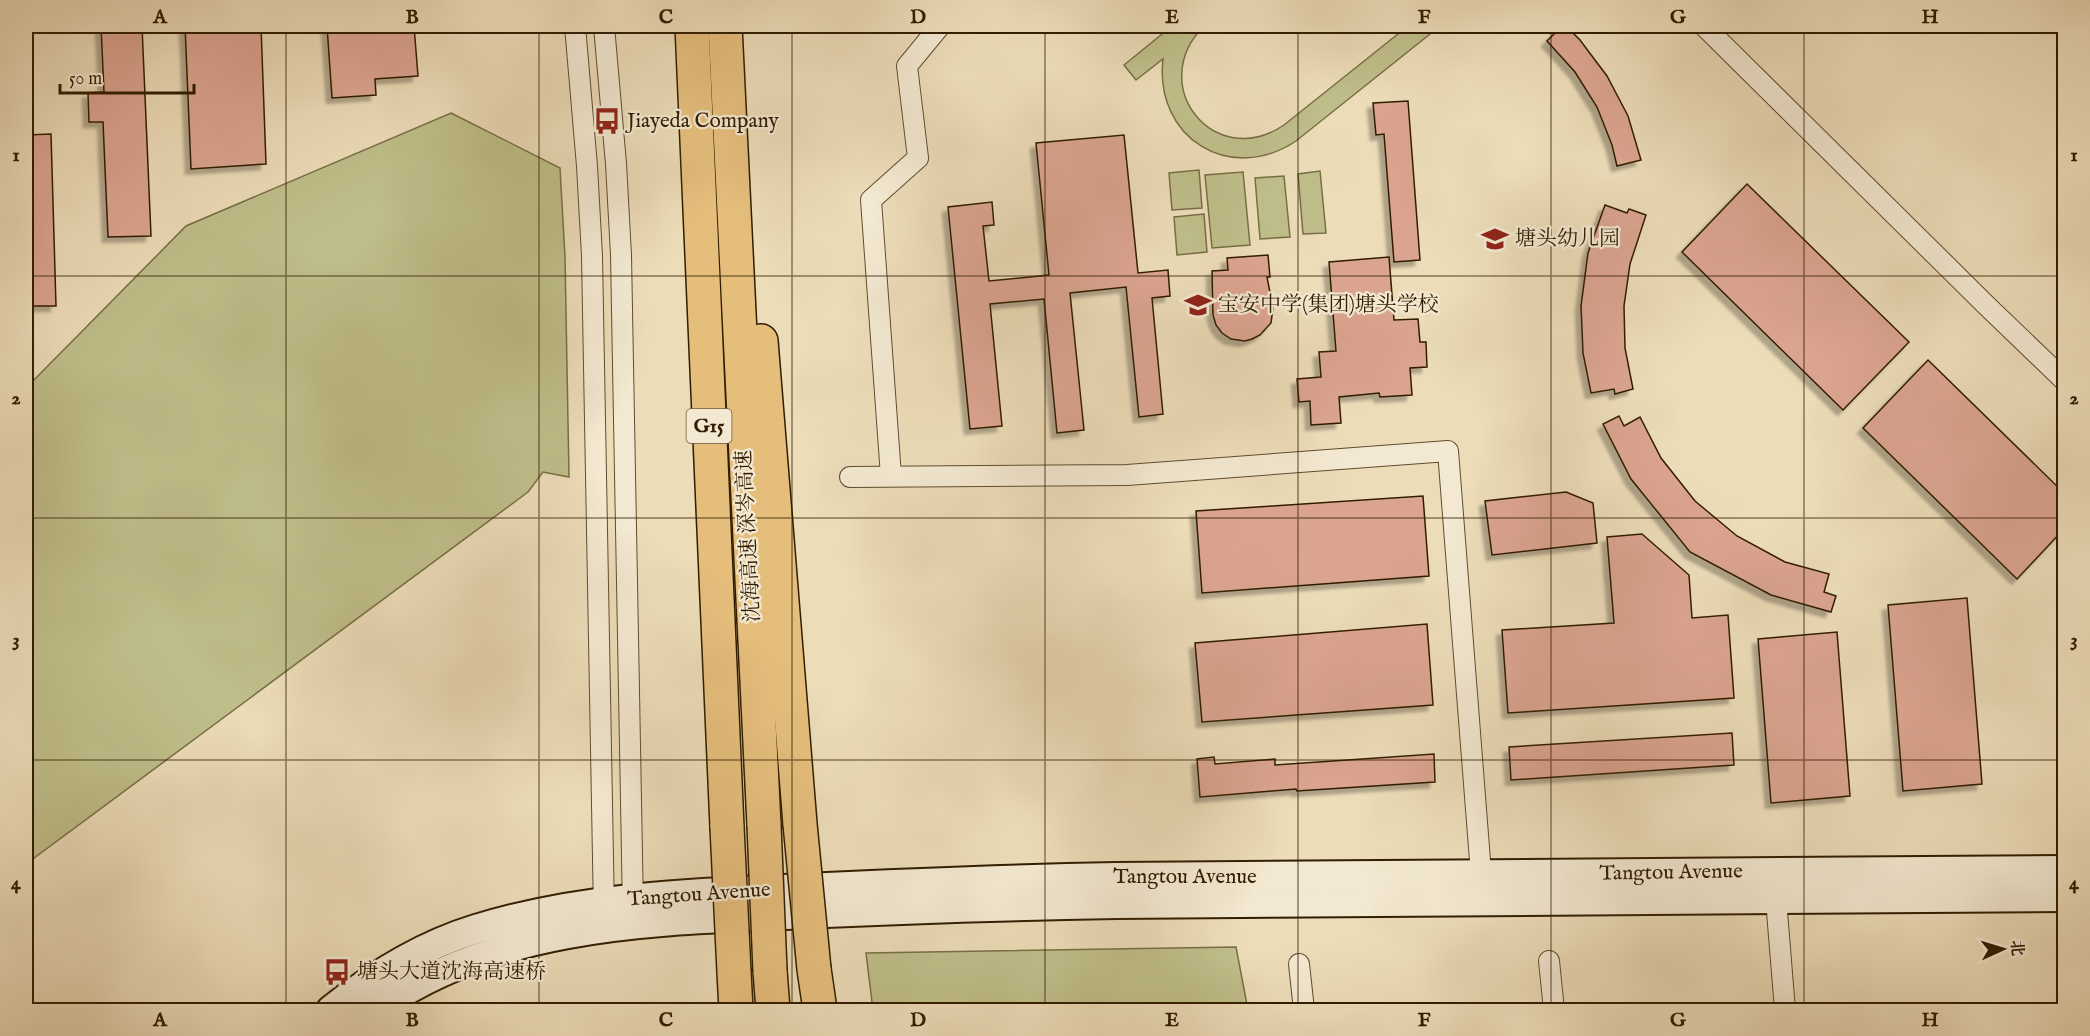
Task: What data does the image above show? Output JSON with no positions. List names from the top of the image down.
{
  "streets": {
    "highway": ["G15", "沈海高速 深岑高速"],
    "main road": ["Tangtou Avenue"]
  },
  "places": {
    "bus stop": ["Jiayeda Company", "塘头大道沈海高速桥"],
    "school or university": ["塘头幼儿园", "宝安中学(集团)塘头学校"]
  },
  "scale_bar": "50 m",
  "north": "right",
  "grid": {
    "columns": [
      "A",
      "B",
      "C",
      "D",
      "E",
      "F",
      "G",
      "H"
    ],
    "rows": [
      "1",
      "2",
      "3",
      "4"
    ]
  }
}
